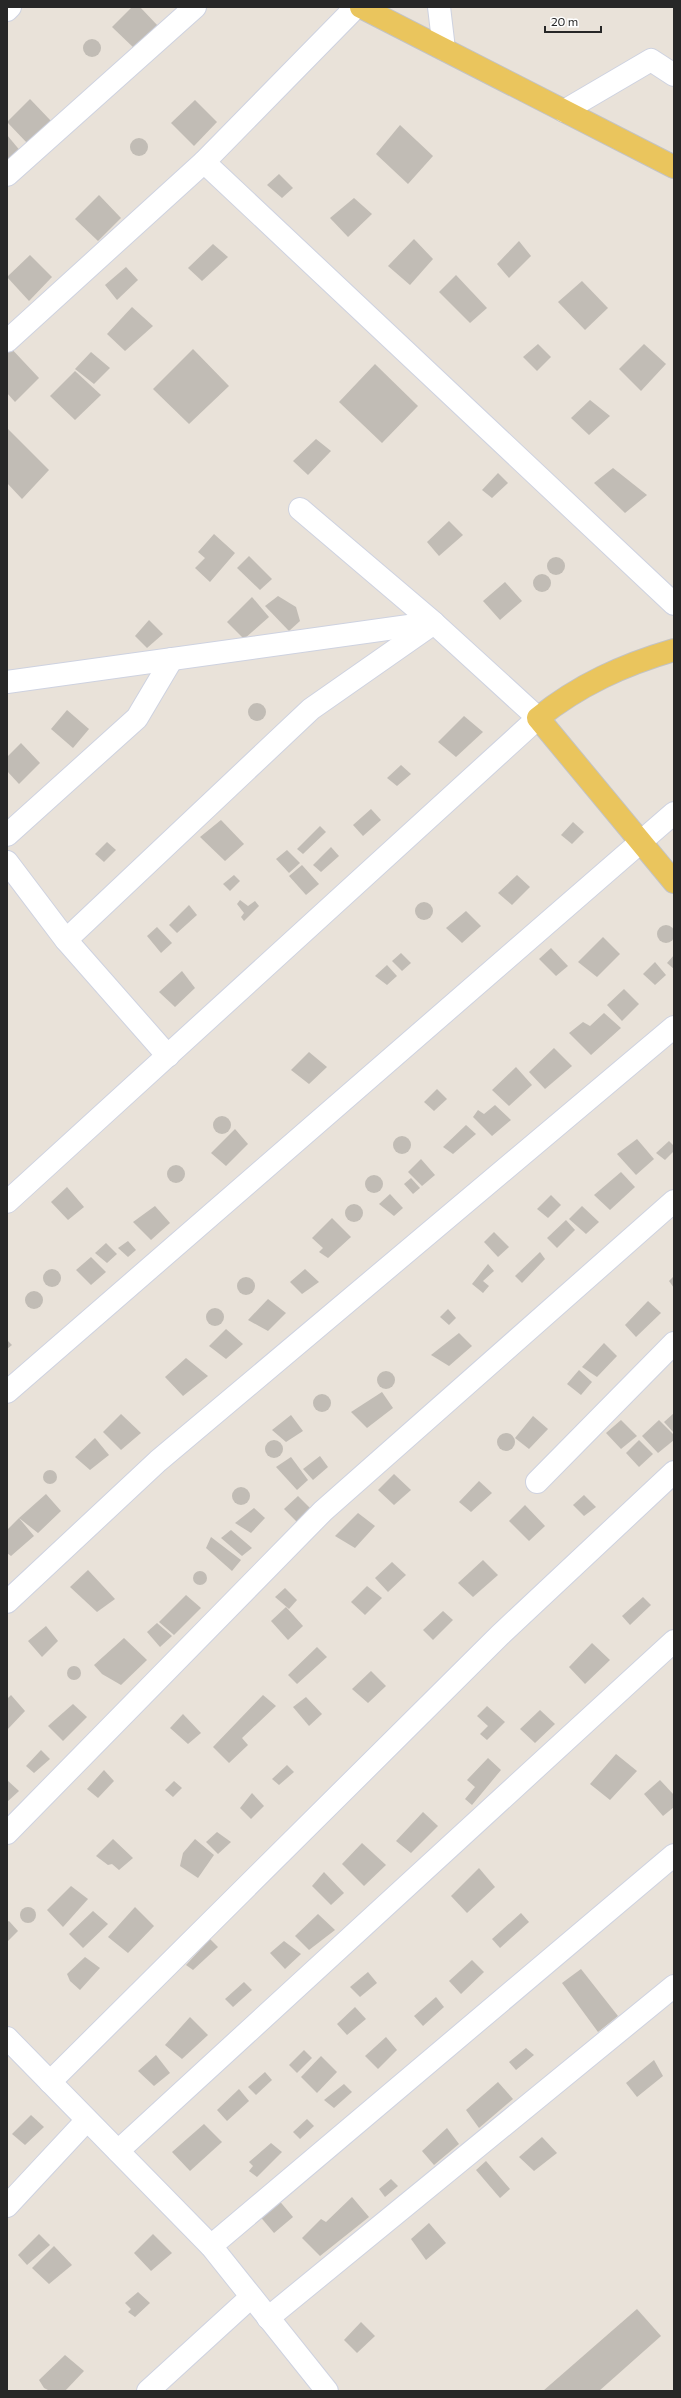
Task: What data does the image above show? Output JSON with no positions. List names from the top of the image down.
{
  "scale_bar": "20 m"
}
